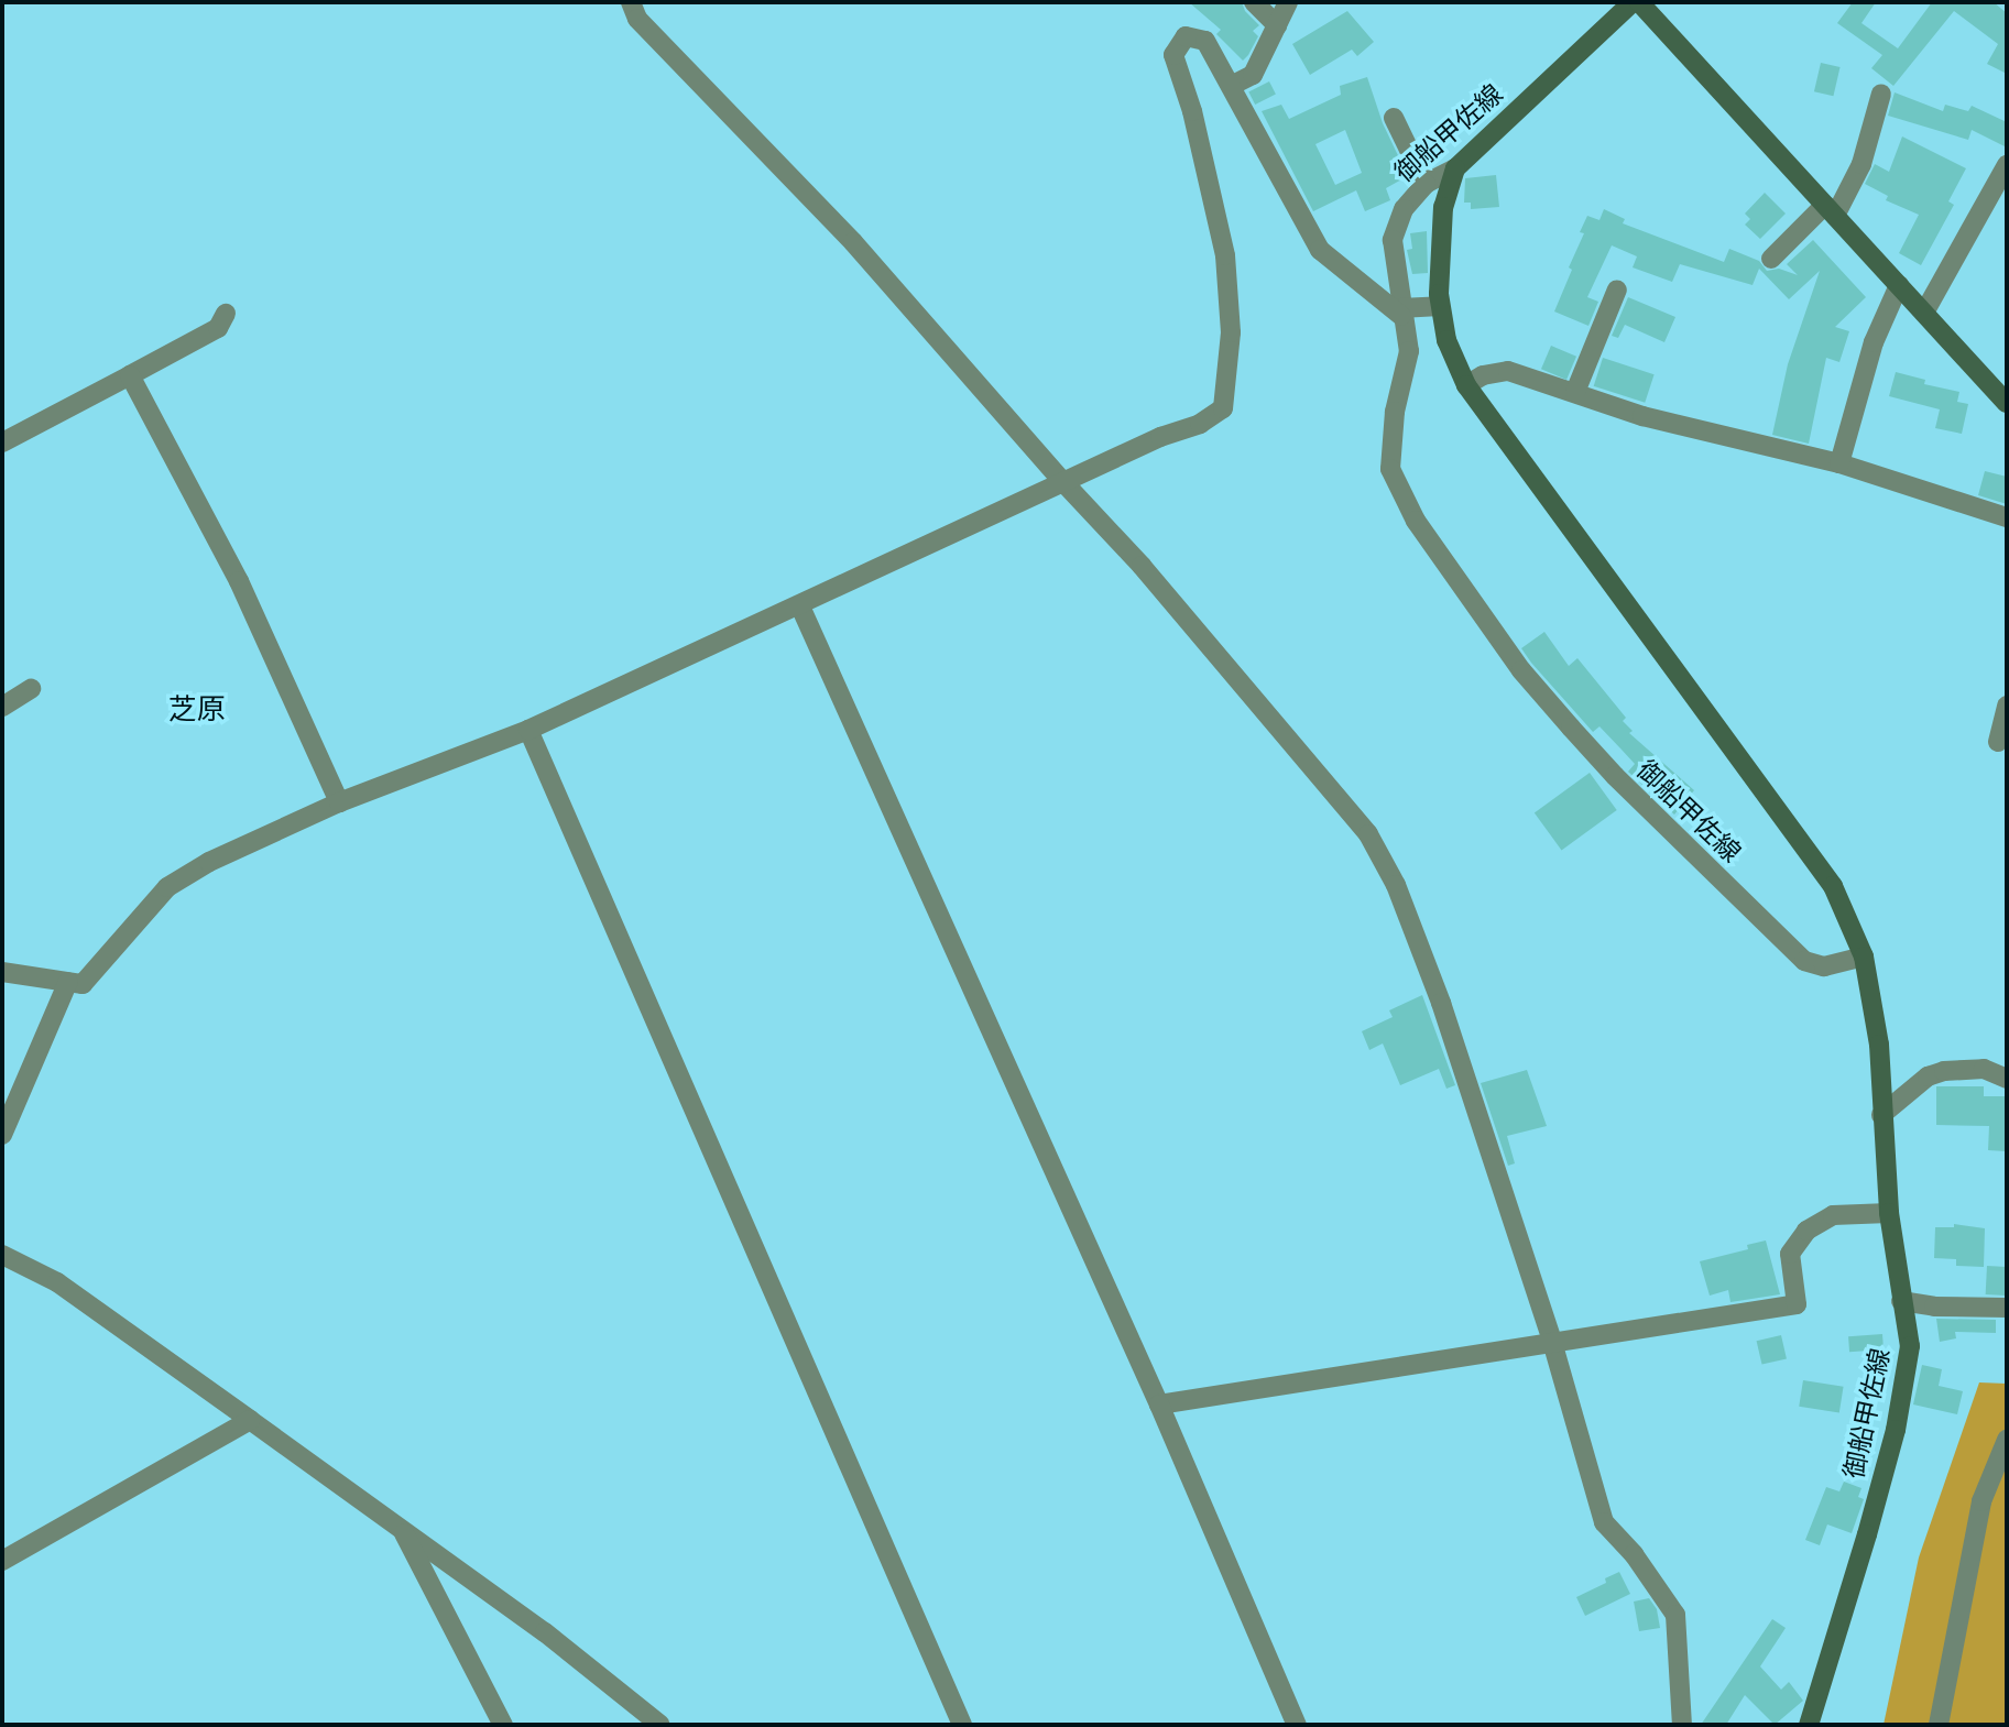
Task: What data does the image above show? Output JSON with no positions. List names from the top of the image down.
{
  "streets": {
    "main road": ["御船甲佐線"]
  },
  "districts": ["芝原"]
}
